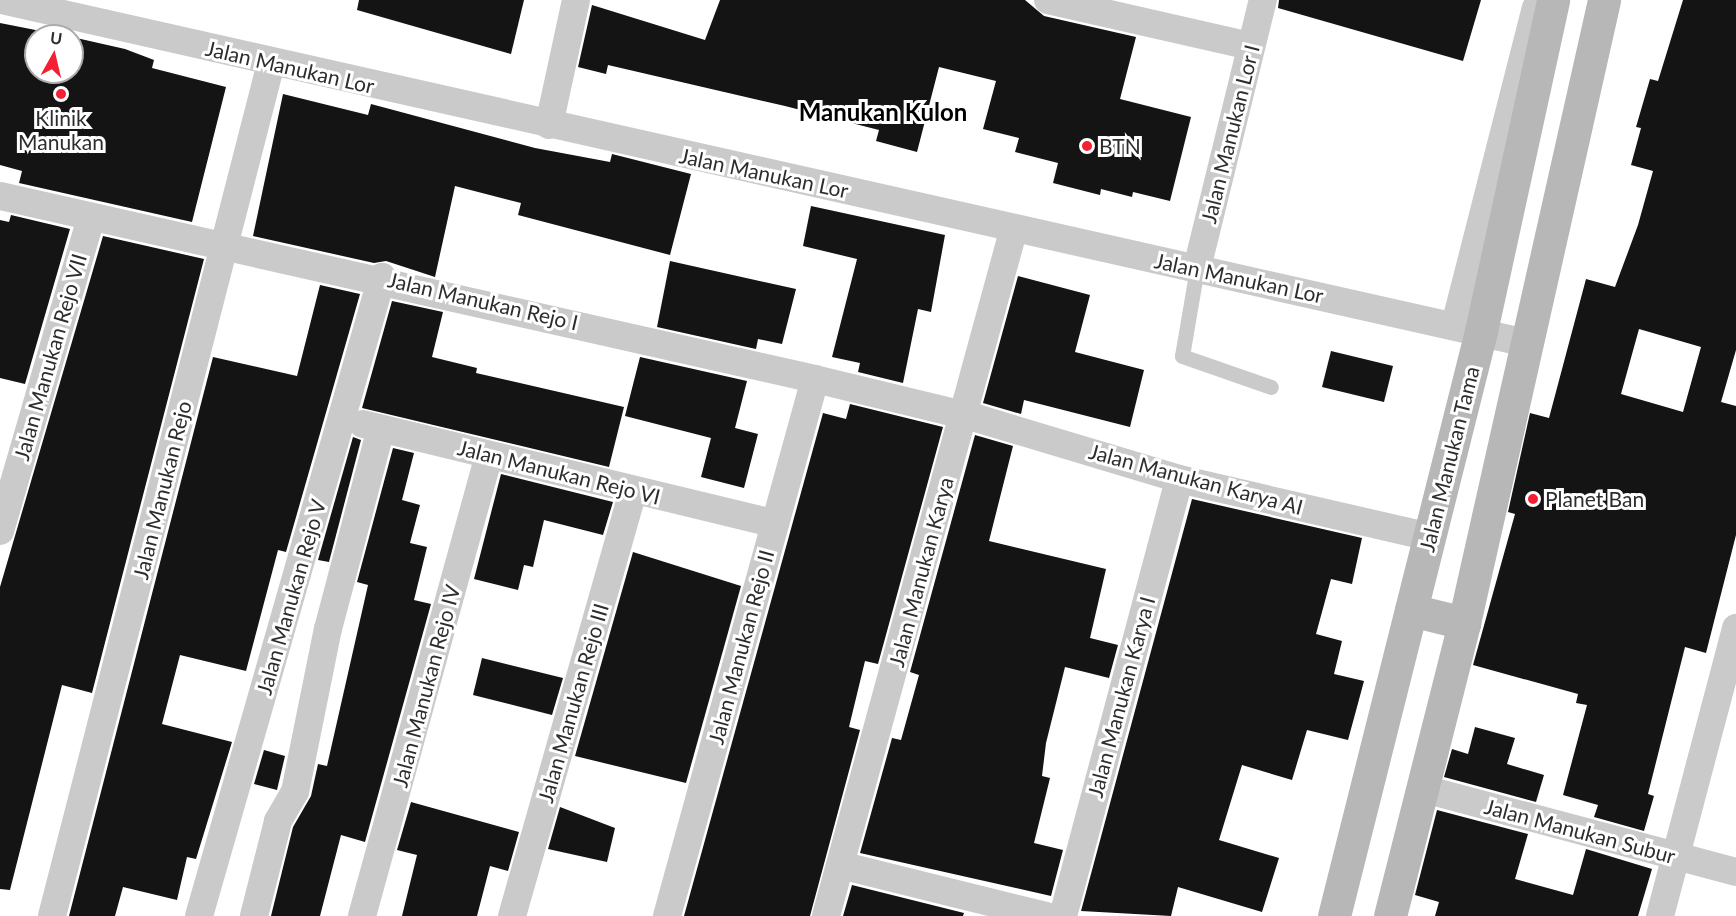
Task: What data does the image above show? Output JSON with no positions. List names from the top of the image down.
{
  "streets": {
    "street": [
      "Jalan Manukan Lor",
      "Jalan Manukan Lor I",
      "Jalan Manukan Rejo I",
      "Jalan Manukan Rejo VII",
      "Jalan Manukan Tama",
      "Jalan Manukan Rejo VI",
      "Jalan Manukan Karya AI",
      "Jalan Manukan Rejo",
      "Jalan Manukan Karya",
      "Jalan Manukan Rejo V",
      "Jalan Manukan Rejo II",
      "Jalan Manukan Rejo IV",
      "Jalan Manukan Karya I",
      "Jalan Manukan Rejo III",
      "Jalan Manukan Subur"
    ]
  },
  "crossings": [
    ["Jalan Manukan Lor", "Jalan Manukan Lor I"],
    ["Jalan Manukan Lor", "Jalan Manukan Tama"],
    ["Jalan Manukan Lor", "Jalan Manukan Rejo"],
    ["Jalan Manukan Lor", "Jalan Manukan Karya"],
    ["Jalan Manukan Rejo I", "Jalan Manukan Rejo VII"],
    ["Jalan Manukan Rejo I", "Jalan Manukan Karya AI"],
    ["Jalan Manukan Rejo I", "Jalan Manukan Rejo"],
    ["Jalan Manukan Rejo I", "Jalan Manukan Karya"],
    ["Jalan Manukan Rejo I", "Jalan Manukan Rejo V"],
    ["Jalan Manukan Rejo I", "Jalan Manukan Rejo II"],
    ["Jalan Manukan Tama", "Jalan Manukan Karya AI"],
    ["Jalan Manukan Rejo VI", "Jalan Manukan Rejo V"],
    ["Jalan Manukan Rejo VI", "Jalan Manukan Rejo II"],
    ["Jalan Manukan Rejo VI", "Jalan Manukan Rejo IV"],
    ["Jalan Manukan Rejo VI", "Jalan Manukan Rejo III"],
    ["Jalan Manukan Karya AI", "Jalan Manukan Karya"],
    ["Jalan Manukan Karya AI", "Jalan Manukan Karya I"]
  ],
  "districts": ["Manukan Kulon"],
  "places": ["Klinik Manukan", "BTN", "Planet Ban"],
  "north": "top"
}
